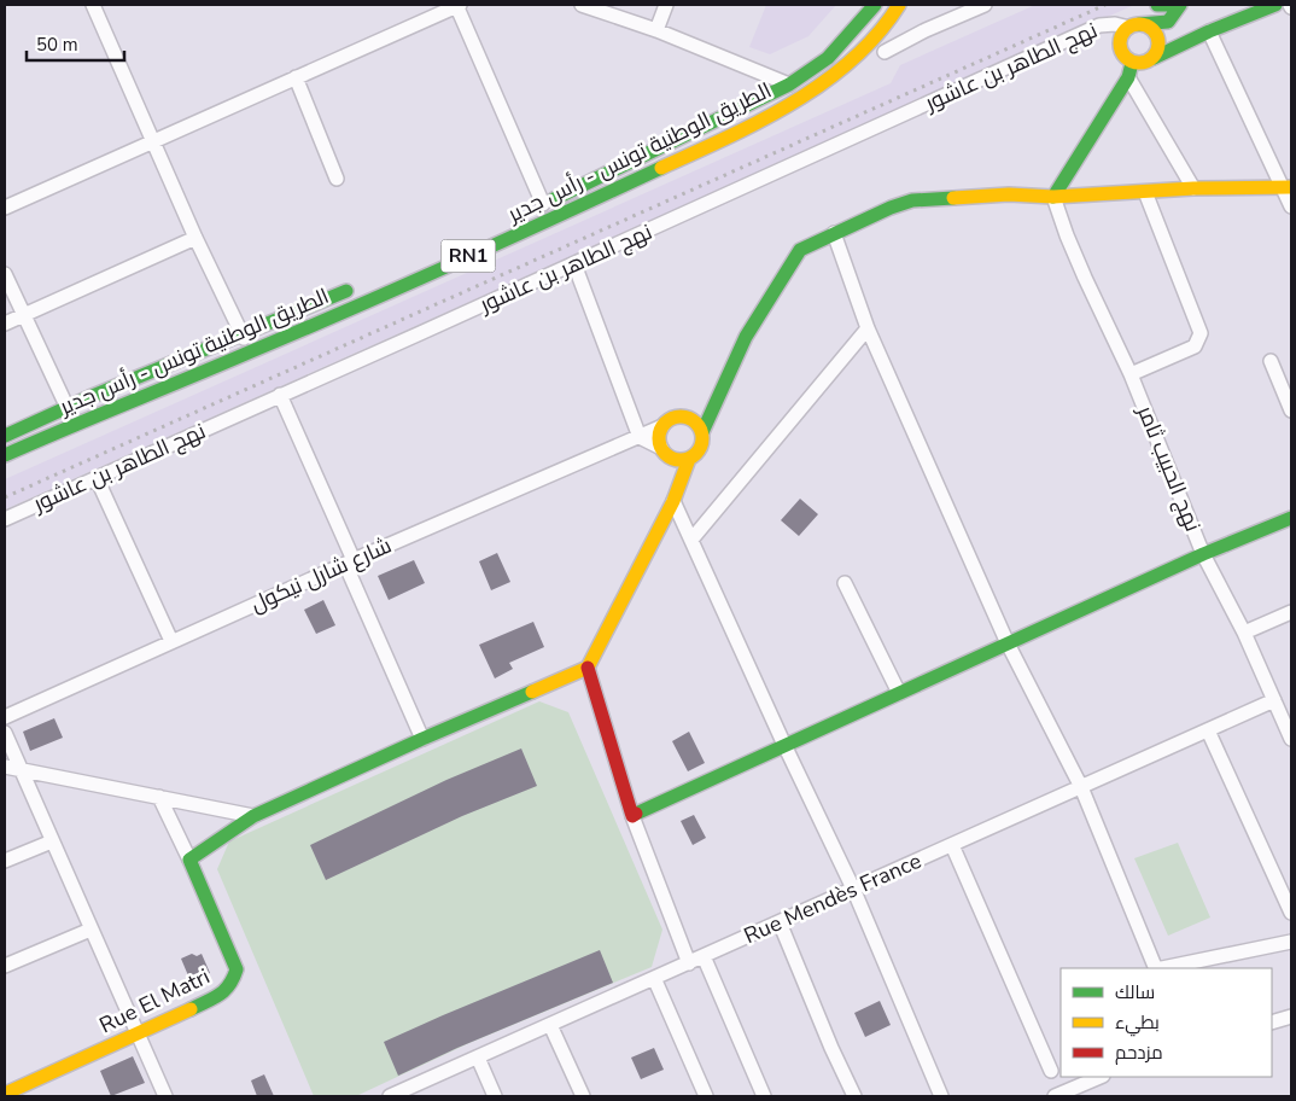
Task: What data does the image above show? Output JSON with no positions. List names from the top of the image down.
{
  "streets": {
    "main road": ["الطريق الوطنية تونس - رأس جدير", "RN1", "Rue El Matri"],
    "street": [
      "نهج الطاهر بن عاشور",
      "نهج الحبيب ثامر",
      "شارع شارل نيكول",
      "Rue Mendès France"
    ]
  },
  "crossings": [
    ["نهج الحبيب ثامر", "Rue Mendès France"]
  ],
  "legend": ["سالك", "بطيء", "مزدحم"],
  "scale_bar": "50 m"
}
